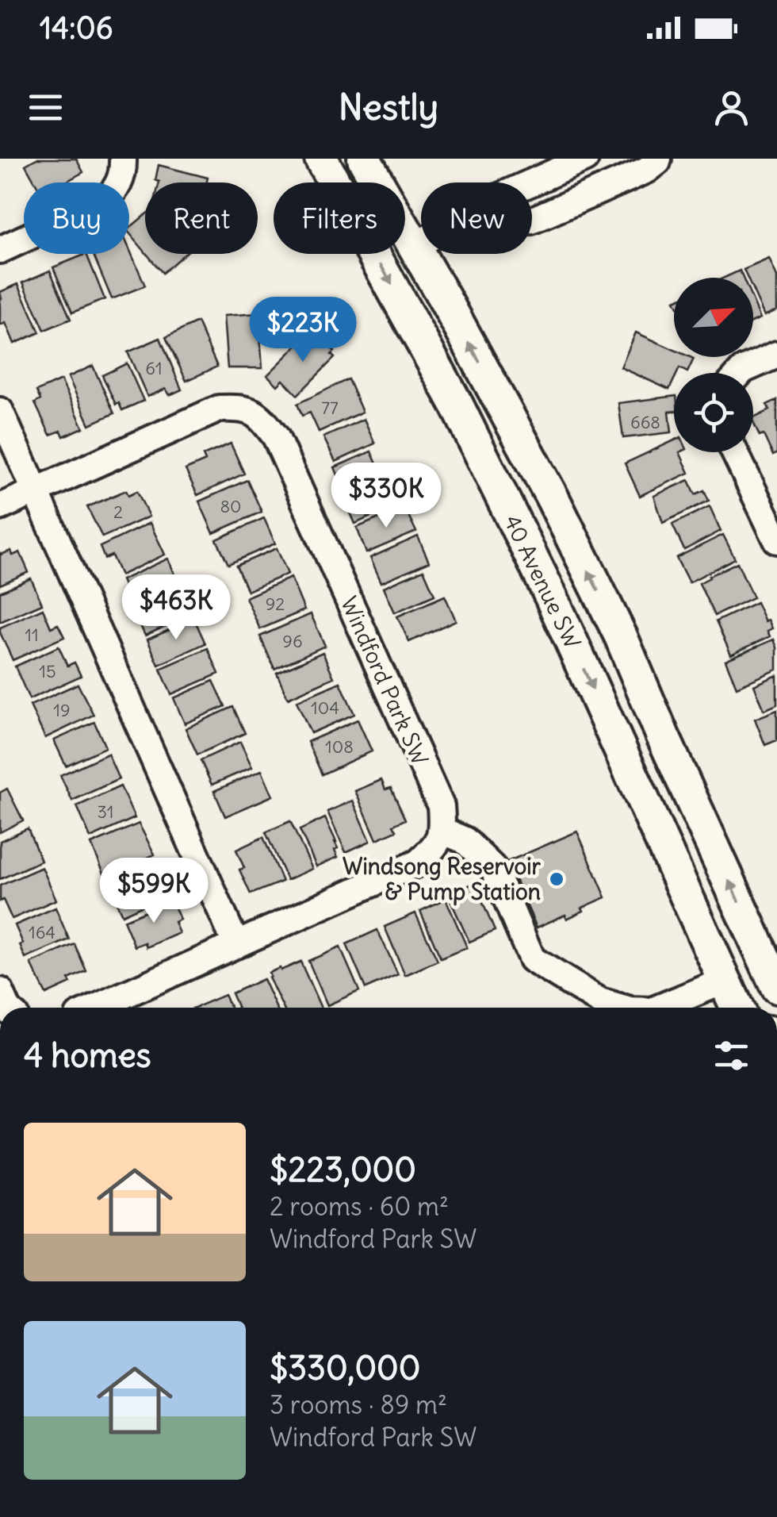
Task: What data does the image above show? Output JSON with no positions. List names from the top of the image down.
{
  "streets": {
    "main road": ["40 Avenue SW"],
    "street": ["Windford Park SW"]
  },
  "places": ["Windsong Reservoir & Pump Station"],
  "house_numbers": [
    "61",
    "77",
    "668",
    "80",
    "2",
    "92",
    "11",
    "96",
    "15",
    "104",
    "19",
    "108",
    "31",
    "164"
  ],
  "north": "top right",
  "page": {
    "status": "14:06",
    "header": "Nestly",
    "chip": [
      "Buy",
      "Rent",
      "Filters",
      "New"
    ],
    "price": [
      "$223K",
      "$330K",
      "$463K",
      "$599K"
    ],
    "heading": "4 homes",
    "list": [
      {
        "name": "$223,000",
        "note": "2 rooms · 60 m² · Windford Park SW"
      },
      {
        "name": "$330,000",
        "note": "3 rooms · 89 m² · Windford Park SW"
      }
    ]
  }
}
